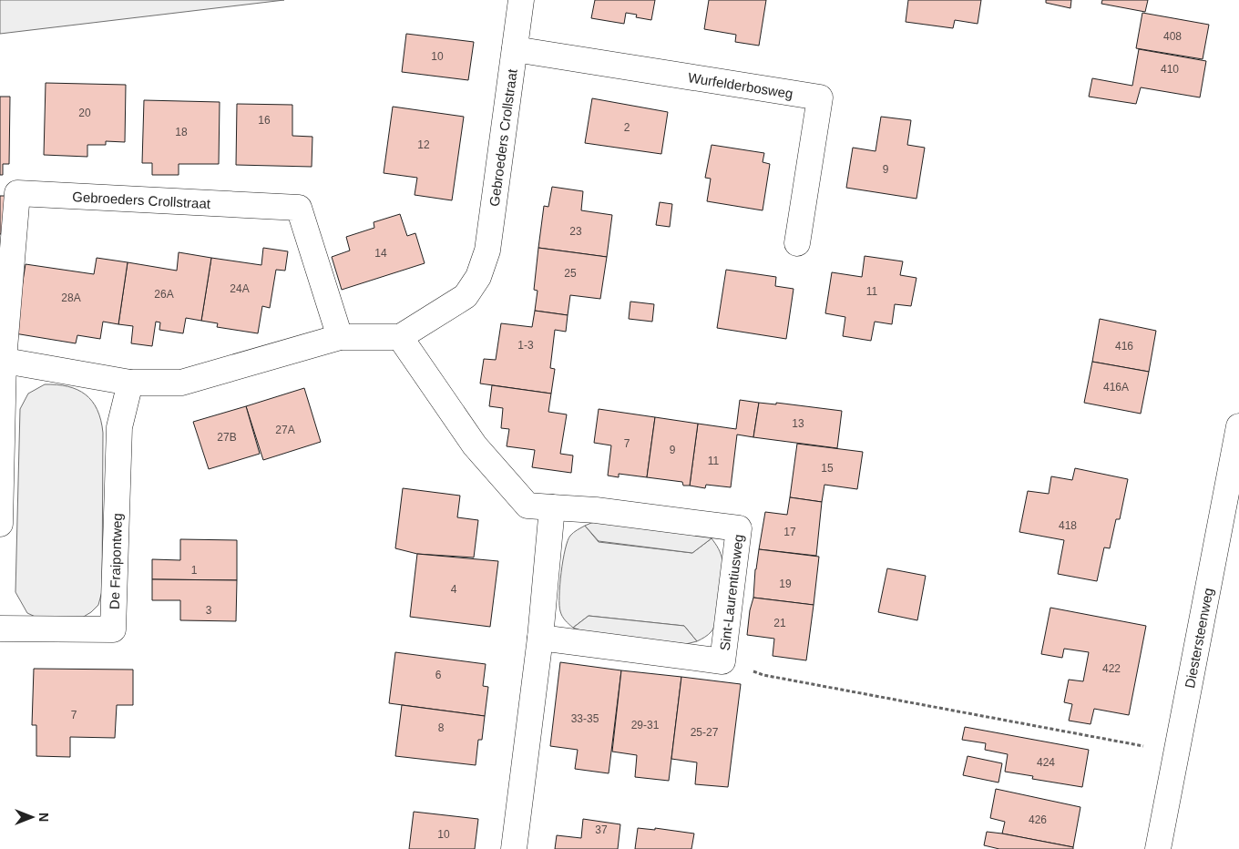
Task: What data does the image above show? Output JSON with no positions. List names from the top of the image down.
{
  "streets": {
    "street": [
      "Wurfelderbosweg",
      "Gebroeders Crollstraat",
      "De Fraipontweg",
      "Sint-Laurentiusweg",
      "Diestersteenweg"
    ]
  },
  "crossings": [
    ["Wurfelderbosweg", "Gebroeders Crollstraat"],
    ["Gebroeders Crollstraat", "Sint-Laurentiusweg"]
  ],
  "house_numbers": [
    "408",
    "10",
    "410",
    "20",
    "16",
    "2",
    "18",
    "12",
    "9",
    "23",
    "14",
    "25",
    "24A",
    "11",
    "26A",
    "28A",
    "1-3",
    "416",
    "416A",
    "13",
    "27A",
    "27B",
    "7",
    "9",
    "11",
    "15",
    "418",
    "17",
    "1",
    "19",
    "4",
    "3",
    "21",
    "422",
    "6",
    "7",
    "33-35",
    "29-31",
    "8",
    "25-27",
    "424",
    "426",
    "37",
    "10"
  ],
  "north": "right"
}
